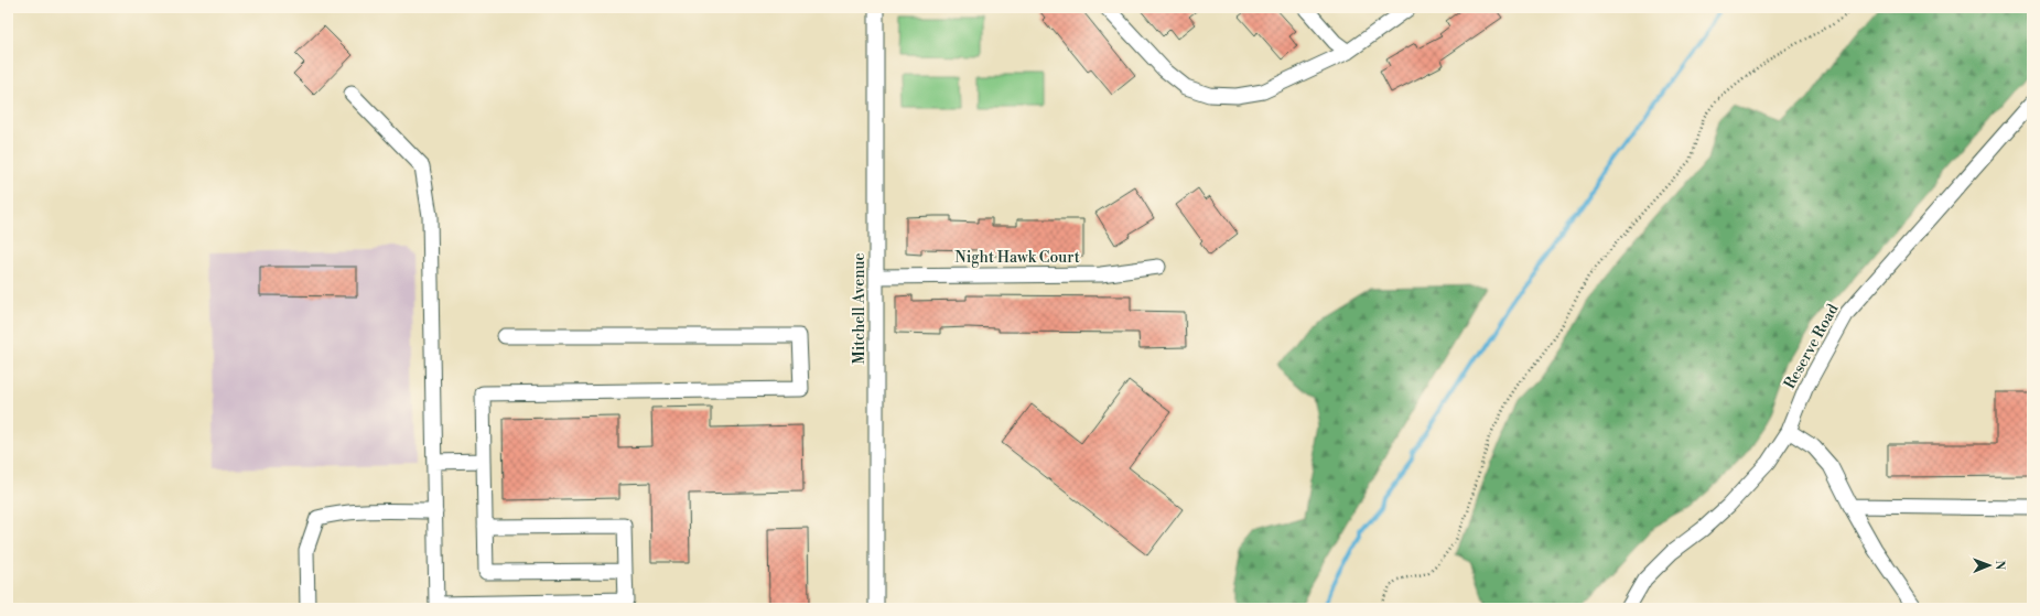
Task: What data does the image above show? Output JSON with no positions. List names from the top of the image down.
{
  "streets": {
    "street": ["Night Hawk Court", "Mitchell Avenue", "Reserve Road"]
  },
  "crossings": [
    ["Night Hawk Court", "Mitchell Avenue"]
  ],
  "north": "right"
}
